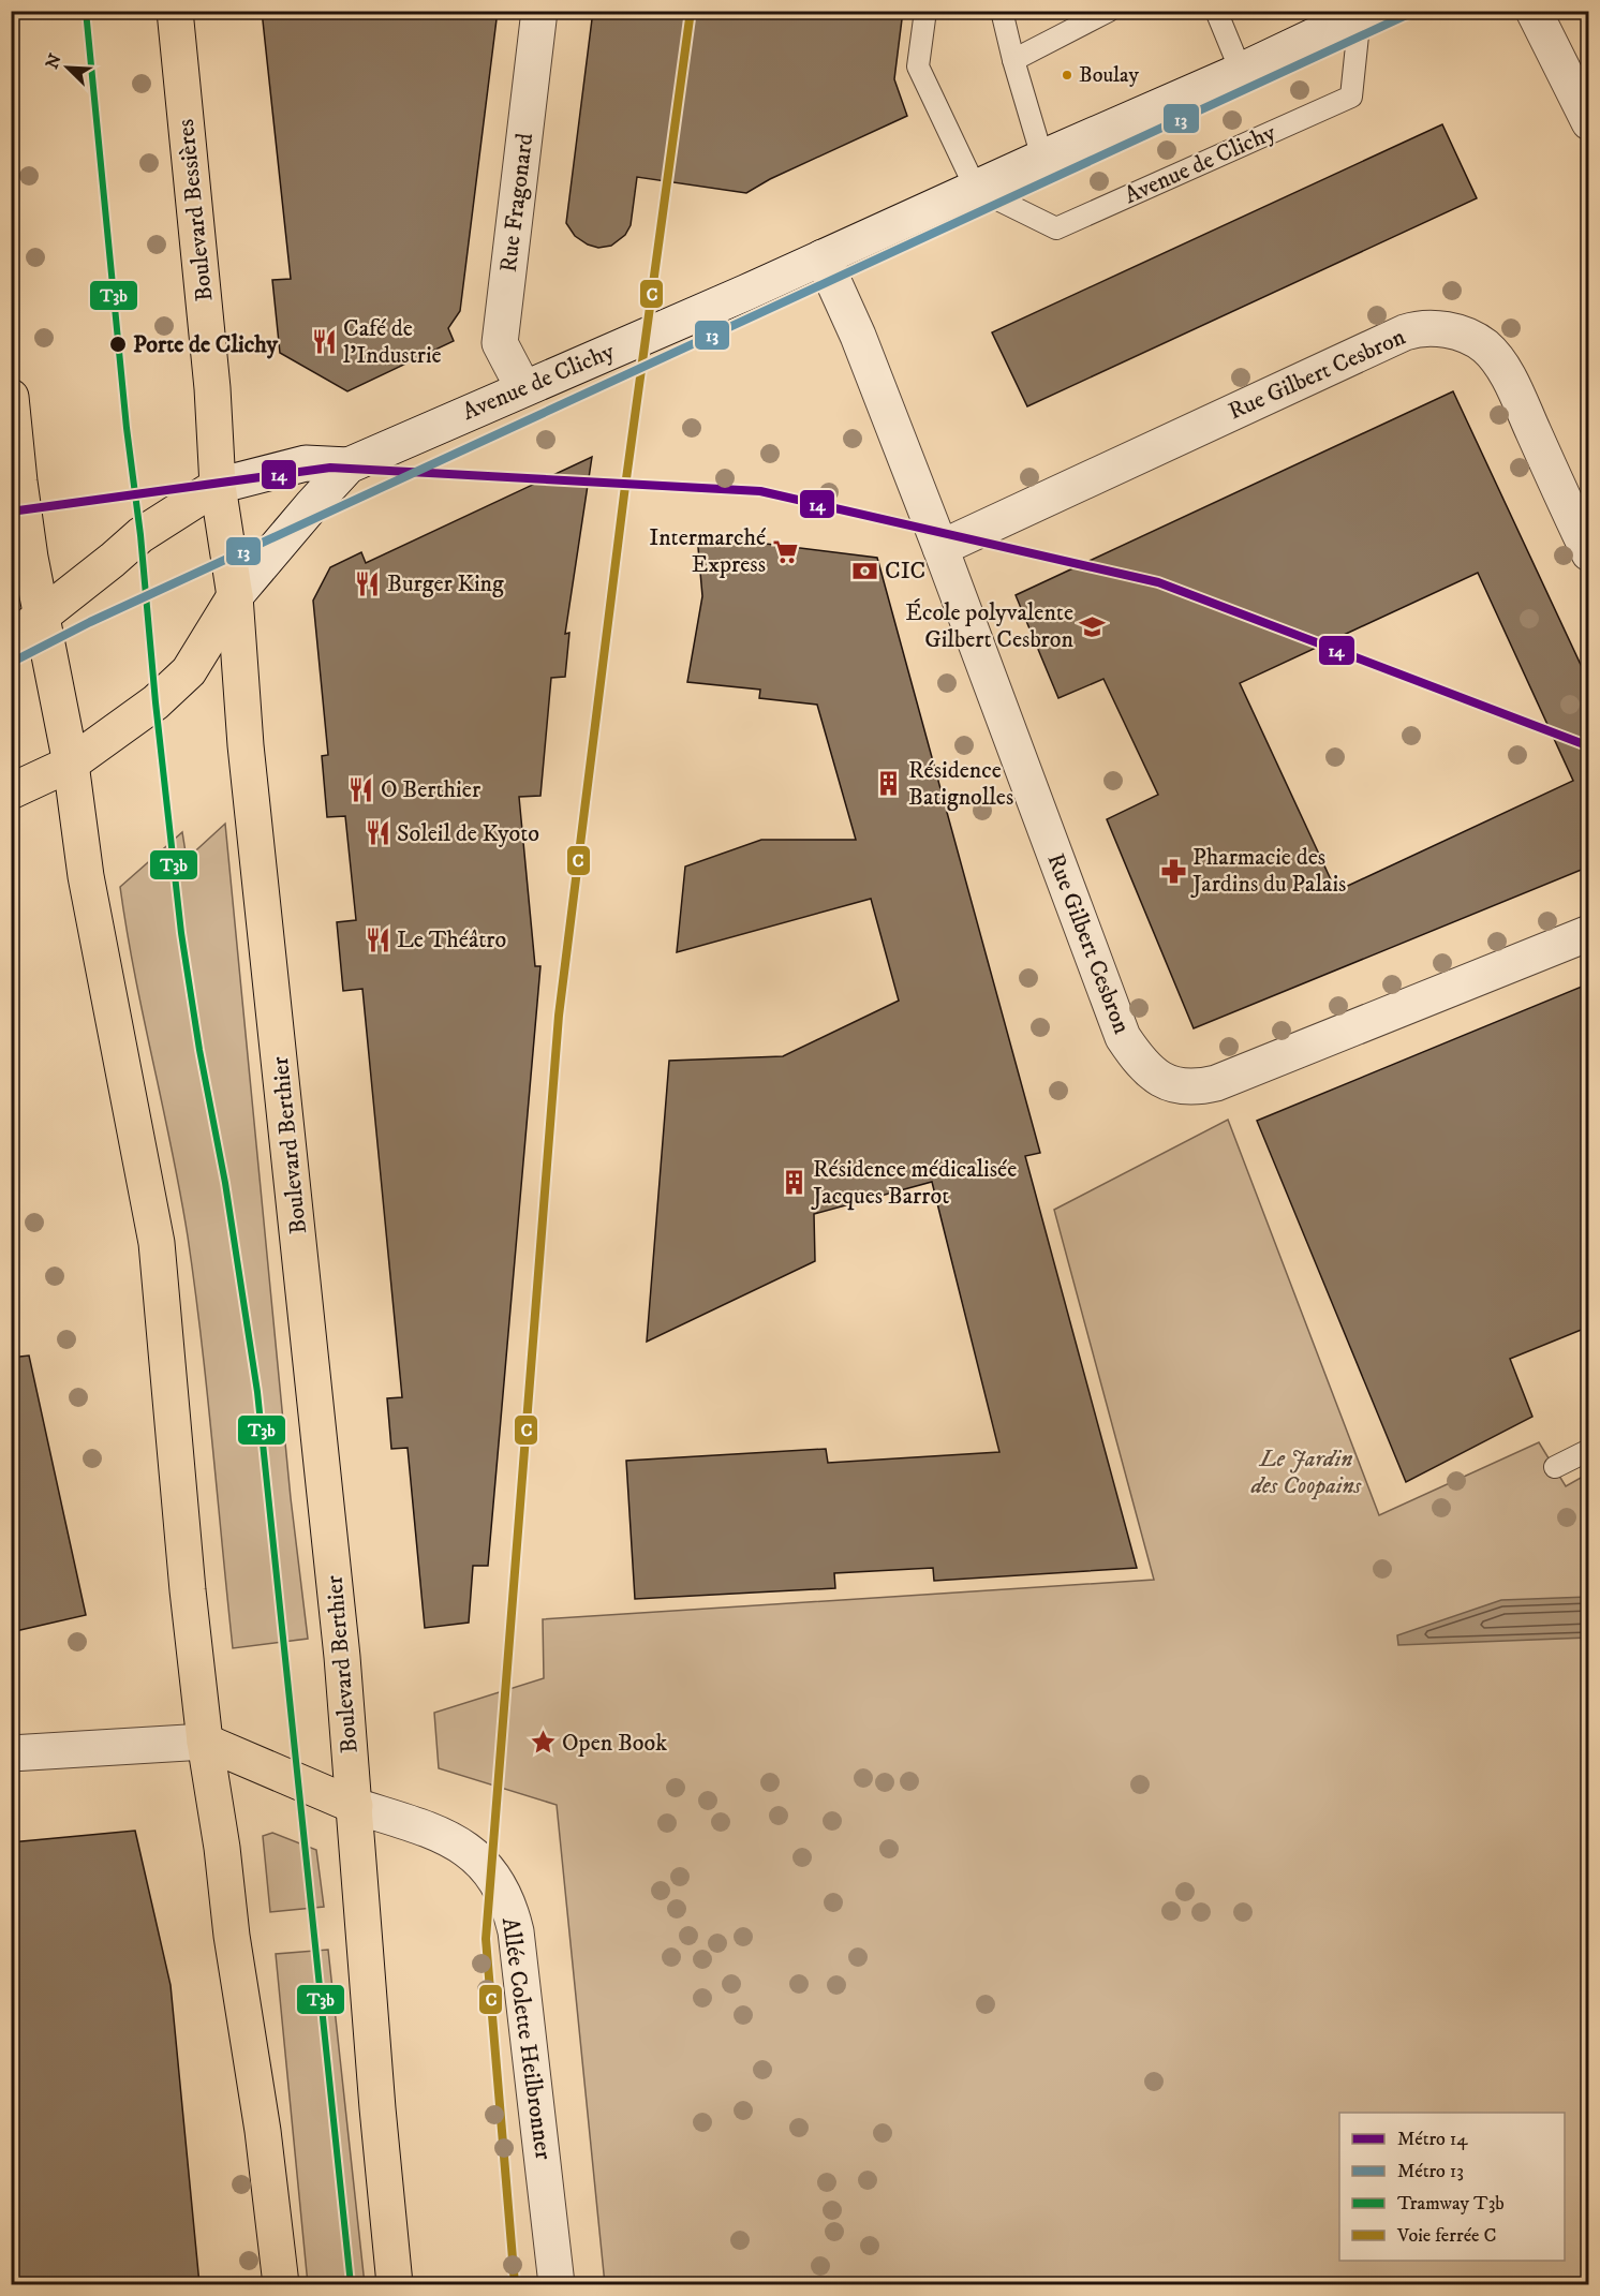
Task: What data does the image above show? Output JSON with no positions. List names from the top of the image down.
{
  "streets": {
    "main road": ["Boulevard Bessières", "Boulevard Berthier"],
    "street": [
      "Avenue de Clichy",
      "Rue Fragonard",
      "Rue Gilbert Cesbron",
      "Allée Colette Heilbronner"
    ]
  },
  "crossings": [
    ["Avenue de Clichy", "Rue Fragonard"],
    ["Avenue de Clichy", "Boulevard Bessières"],
    ["Avenue de Clichy", "Rue Gilbert Cesbron"],
    ["Avenue de Clichy", "Boulevard Berthier"],
    ["Boulevard Bessières", "Boulevard Berthier"],
    ["Boulevard Berthier", "Allée Colette Heilbronner"]
  ],
  "parks": ["Le Jardin des Coopains"],
  "places": {
    "other": ["Boulay", "Porte de Clichy"],
    "restaurant": [
      "Café de l'Industrie",
      "Burger King",
      "O Berthier",
      "Soleil de Kyoto",
      "Le Théâtro"
    ],
    "supermarket": ["Intermarché Express"],
    "bank": ["CIC"],
    "school or university": ["École polyvalente Gilbert Cesbron"],
    "building": ["Résidence Batignolles", "Résidence médicalisée Jacques Barrot"],
    "pharmacy": ["Pharmacie des Jardins du Palais"],
    "place": ["Open Book"]
  },
  "lines": [
    "metro line 13",
    "tram line T3b",
    "rail line C",
    "metro line 14"
  ],
  "legend": [
    "Métro 14",
    "Métro 13",
    "Tramway T3b",
    "Voie ferrée C"
  ],
  "north": "top left"
}
